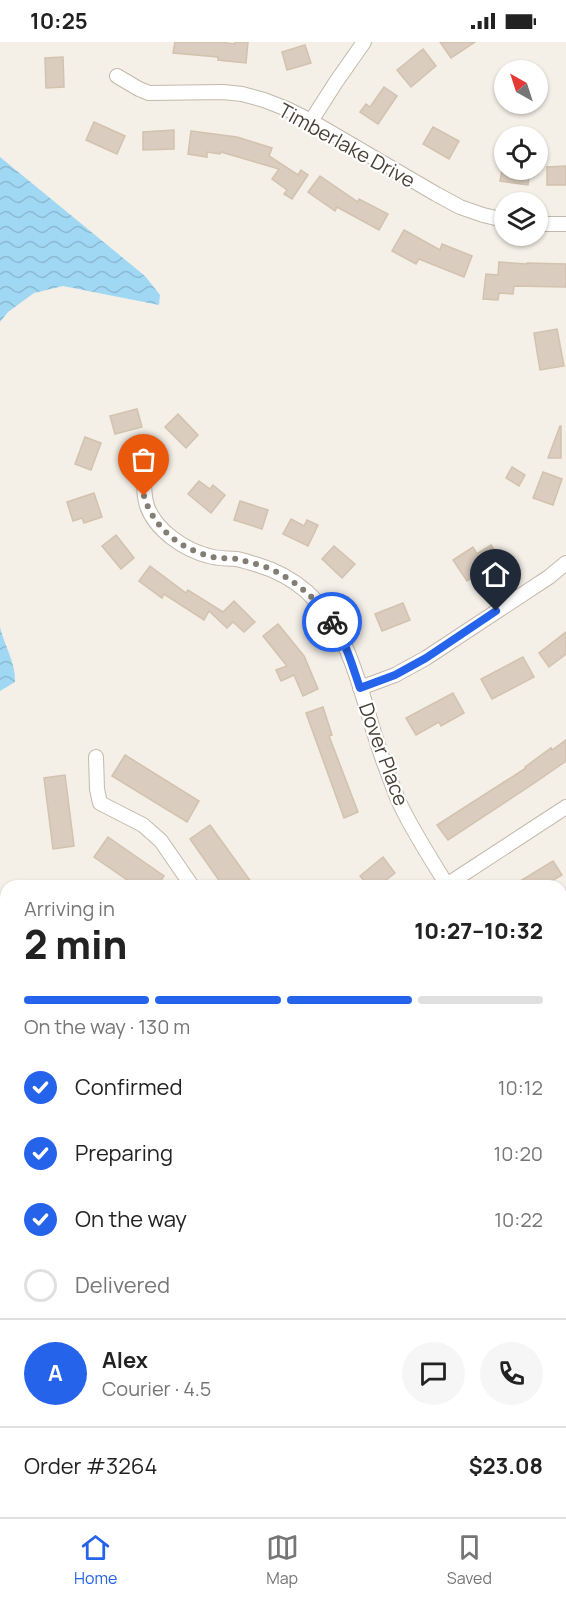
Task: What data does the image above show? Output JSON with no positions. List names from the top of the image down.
{
  "streets": {
    "street": ["Timberlake Drive", "Dover Place"]
  },
  "north": "top left",
  "page": {
    "status": "10:25",
    "heading": ["2 min", "Arriving in", "10:27–10:32"],
    "panel": [
      "Alex",
      "Courier · 4.5",
      "Order #3264",
      "$23.08"
    ],
    "bar": "On the way · 130 m",
    "list": [
      ["Confirmed", "10:12"],
      ["Preparing", "10:20"],
      ["On the way", "10:22"],
      "Delivered"
    ],
    "round": "A",
    "tabs": ["Home", "Map", "Saved"]
  }
}
